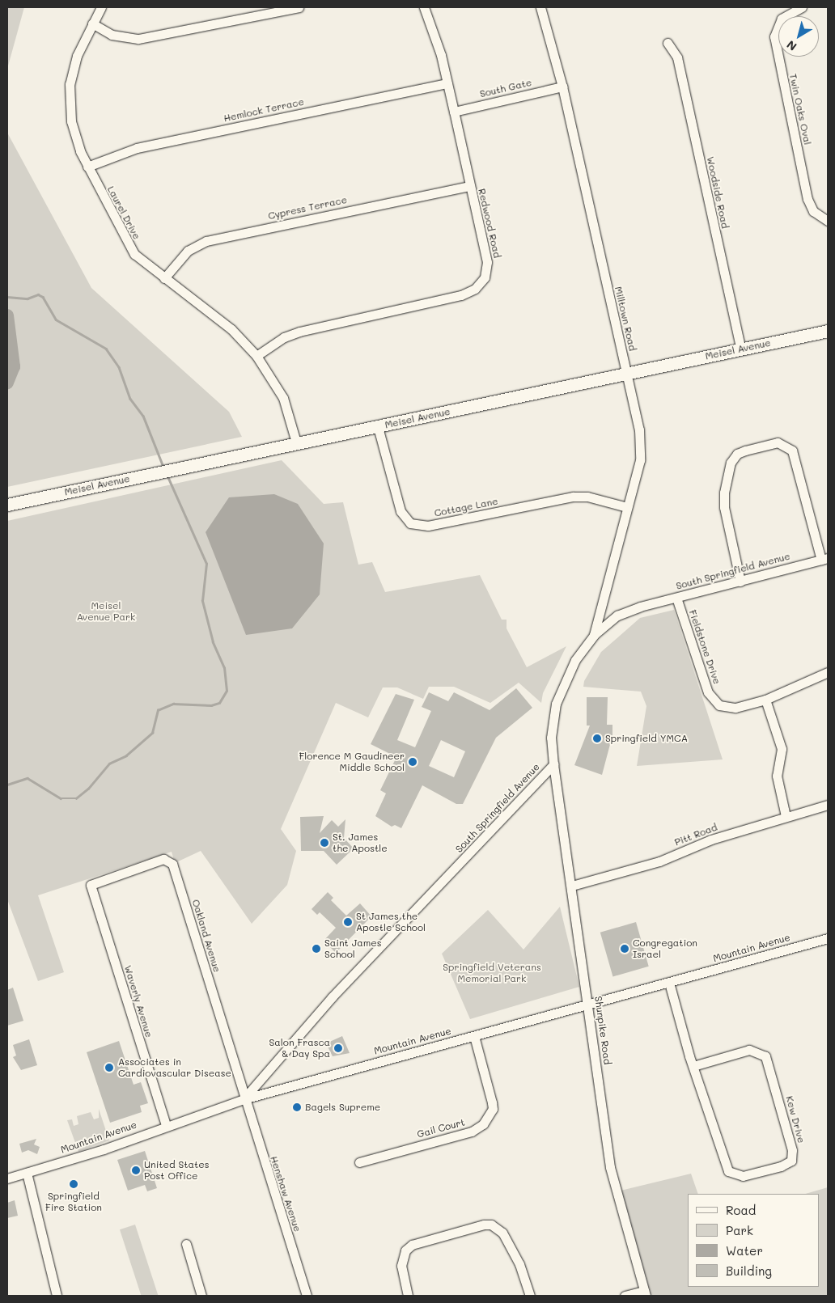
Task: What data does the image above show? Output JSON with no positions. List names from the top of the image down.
{
  "streets": {
    "main road": ["Meisel Avenue"],
    "street": [
      "South Gate",
      "Twin Oaks Oval",
      "Hemlock Terrace",
      "Woodside Road",
      "Cypress Terrace",
      "Laurel Drive",
      "Redwood Road",
      "Milltown Road",
      "Cottage Lane",
      "South Springfield Avenue",
      "Fieldstone Drive",
      "Pitt Road",
      "Oakland Avenue",
      "Mountain Avenue",
      "Waverly Avenue",
      "Shunpike Road",
      "Kew Drive",
      "Gail Court",
      "Henshaw Avenue"
    ]
  },
  "crossings": [
    ["South Gate", "Redwood Road"],
    ["South Gate", "Milltown Road"],
    ["Hemlock Terrace", "Laurel Drive"],
    ["Hemlock Terrace", "Redwood Road"],
    ["Woodside Road", "Meisel Avenue"],
    ["Cypress Terrace", "Laurel Drive"],
    ["Cypress Terrace", "Redwood Road"],
    ["Laurel Drive", "Redwood Road"],
    ["Laurel Drive", "Meisel Avenue"],
    ["Milltown Road", "Meisel Avenue"],
    ["Milltown Road", "Cottage Lane"],
    ["Milltown Road", "South Springfield Avenue"],
    ["Meisel Avenue", "Cottage Lane"],
    ["South Springfield Avenue", "Fieldstone Drive"],
    ["South Springfield Avenue", "Oakland Avenue"],
    ["South Springfield Avenue", "Mountain Avenue"],
    ["South Springfield Avenue", "Shunpike Road"],
    ["South Springfield Avenue", "Henshaw Avenue"],
    ["Pitt Road", "Shunpike Road"],
    ["Oakland Avenue", "Mountain Avenue"],
    ["Oakland Avenue", "Waverly Avenue"],
    ["Oakland Avenue", "Henshaw Avenue"],
    ["Mountain Avenue", "Waverly Avenue"],
    ["Mountain Avenue", "Shunpike Road"],
    ["Mountain Avenue", "Kew Drive"],
    ["Mountain Avenue", "Gail Court"],
    ["Mountain Avenue", "Henshaw Avenue"]
  ],
  "parks": ["Meisel Avenue Park", "Springfield Veterans Memorial Park"],
  "places": [
    "Springfield YMCA",
    "Florence M Gaudineer Middle School",
    "St. James the Apostle",
    "St James the Apostle School",
    "Saint James School",
    "Congregation Israel",
    "Salon Frasca & Day Spa",
    "Associates in Cardiovascular Disease",
    "Bagels Supreme",
    "United States Post Office",
    "Springfield Fire Station"
  ],
  "legend": [
    "Road",
    "Park",
    "Water",
    "Building"
  ],
  "north": "bottom left"
}
